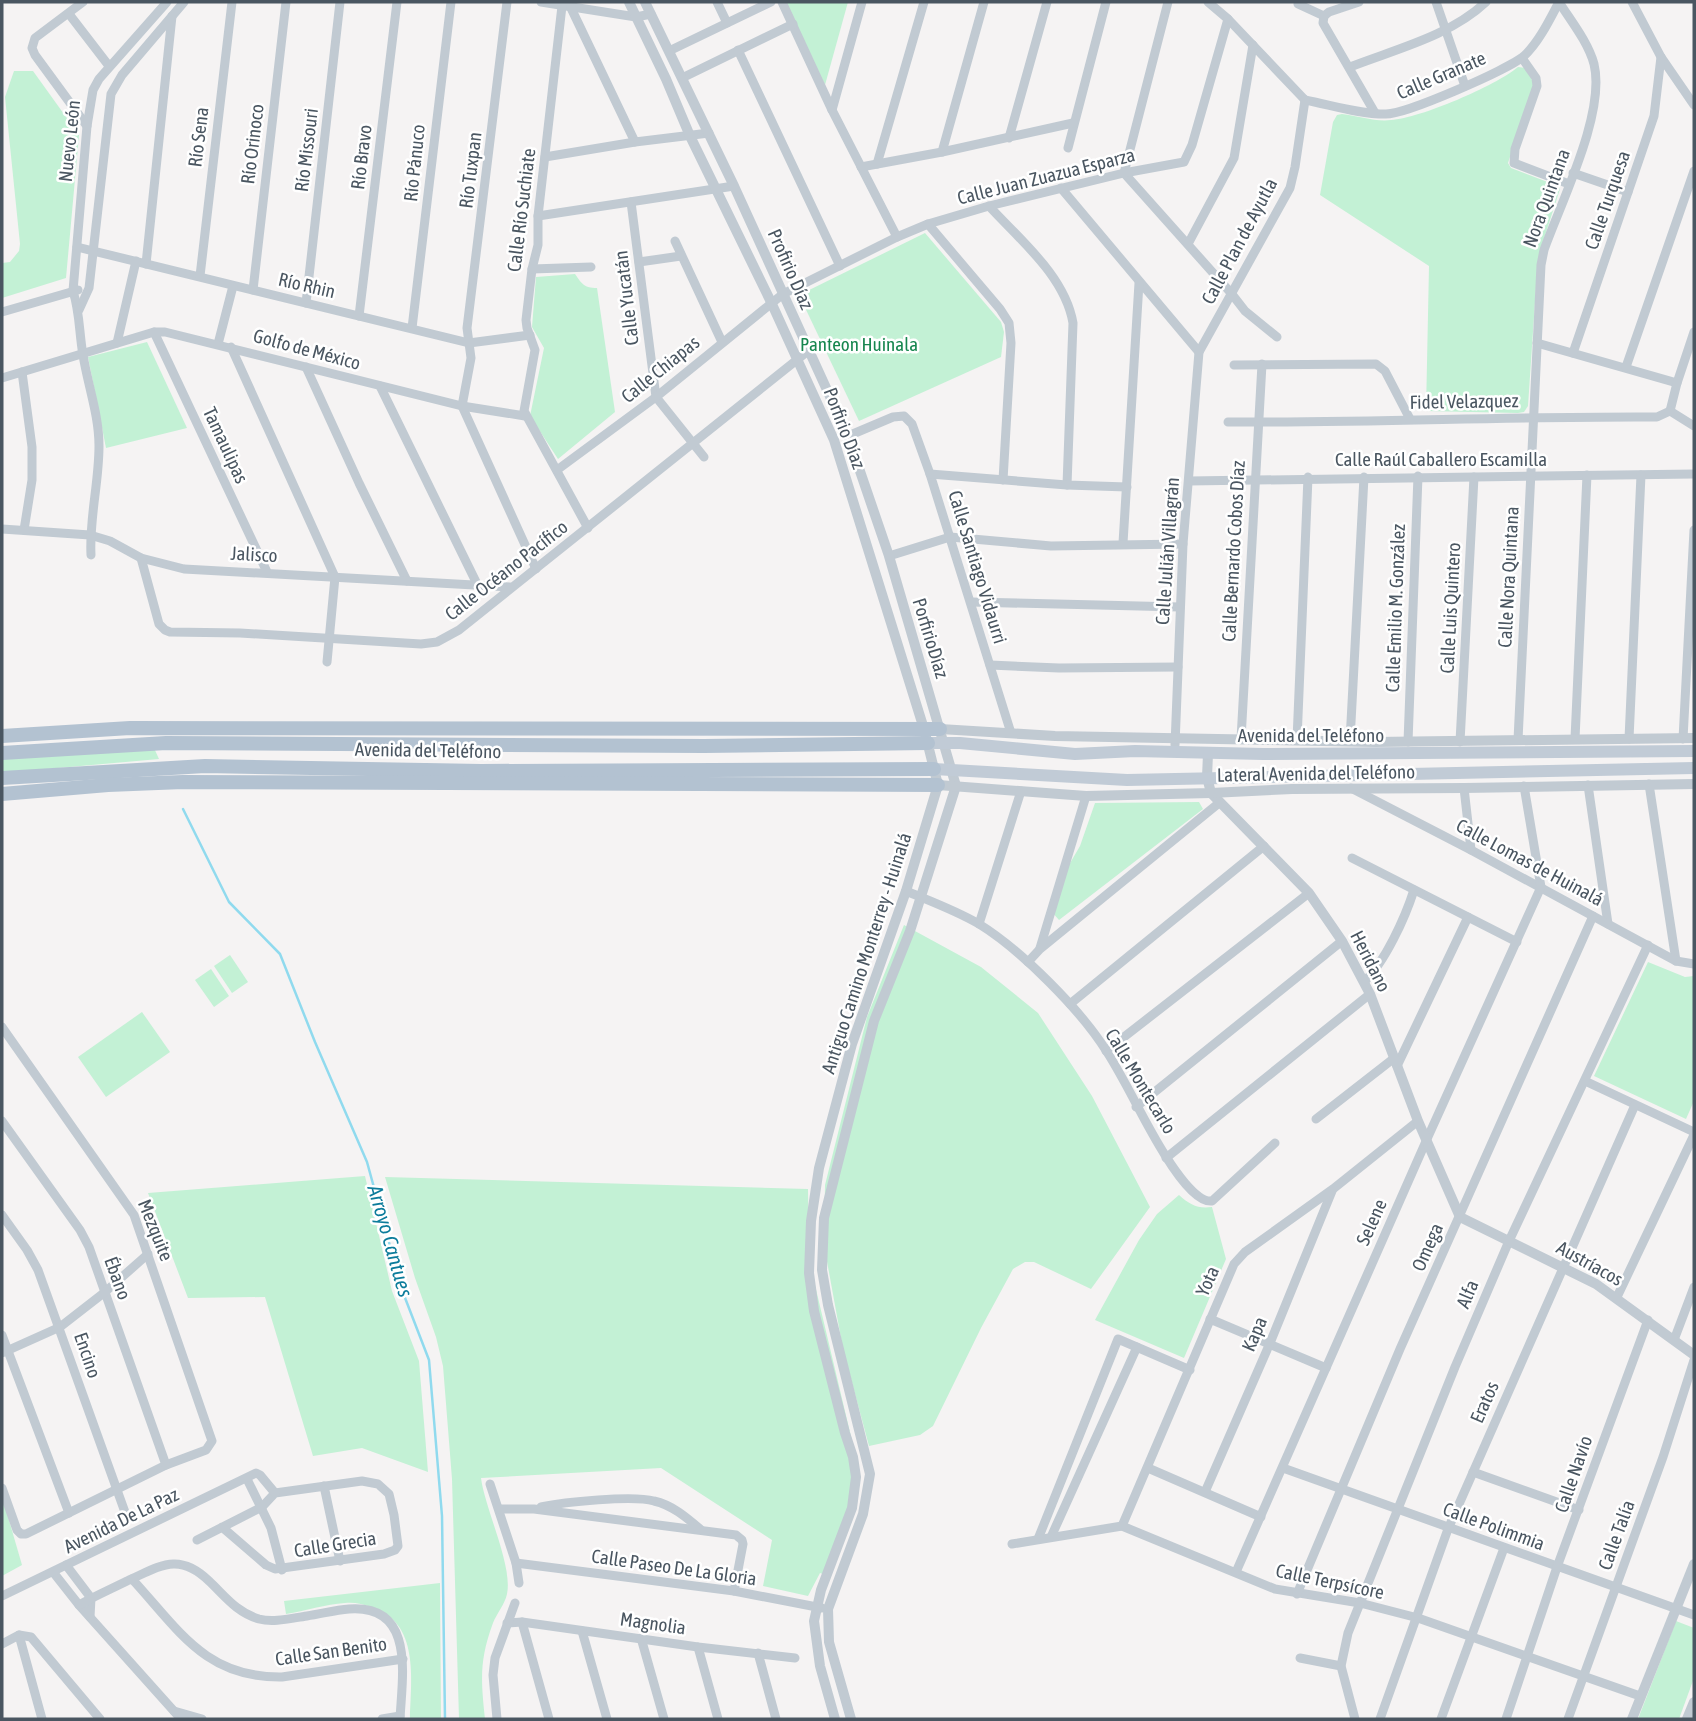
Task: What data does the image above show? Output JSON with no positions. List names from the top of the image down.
{
  "streets": {
    "main road": ["Avenida del Teléfono"],
    "street": [
      "Calle Granate",
      "Río Sena",
      "Nuevo León",
      "Río Orinoco",
      "Río Missouri",
      "Río Bravo",
      "Río Pánuco",
      "Río Tuxpan",
      "Calle Juan Zuazua Esparza",
      "Nora Quintana",
      "Calle Turquesa",
      "Calle Río Suchiate",
      "Calle Plan de Ayutla",
      "Profirio Díaz",
      "Río Rhin",
      "Calle Yucatán",
      "Golfo de México",
      "Calle Chiapas",
      "Fidel Velazquez",
      "Porfirio Díaz",
      "Tamaulipas",
      "Calle Raúl Caballero Escamilla",
      "Calle Julián Villagrán",
      "Calle Bernardo Cobos Díaz",
      "Jalisco",
      "Calle Santiago Vidaurri",
      "Calle Océano Pacífico",
      "Calle Nora Quintana",
      "Calle Emilio M. González",
      "Calle Luis Quintero",
      "PorfirioDíaz",
      "Lateral Avenida del Teléfono",
      "Calle Lomas de Huinalá",
      "Antiguo Camino Monterrey - Huinalá",
      "Heridano",
      "Calle Montecarlo",
      "Selene",
      "Mezquite",
      "Omega",
      "Austríacos",
      "Ébano",
      "Yota",
      "Alfa",
      "Kapa",
      "Encino",
      "Eratos",
      "Calle Navío",
      "Avenida De La Paz",
      "Calle Polimmia",
      "Calle Talía",
      "Calle Grecia",
      "Calle Paseo De La Gloria",
      "Calle Terpsícore",
      "Magnolia",
      "Calle San Benito"
    ]
  },
  "crossings": [
    ["Calle Granate", "Nora Quintana"],
    ["Calle Granate", "Calle Plan de Ayutla"],
    ["Río Sena", "Río Rhin"],
    ["Nuevo León", "Río Rhin"],
    ["Nuevo León", "Golfo de México"],
    ["Nuevo León", "Jalisco"],
    ["Río Orinoco", "Río Rhin"],
    ["Río Missouri", "Río Rhin"],
    ["Río Bravo", "Río Rhin"],
    ["Río Pánuco", "Río Rhin"],
    ["Río Tuxpan", "Río Rhin"],
    ["Río Tuxpan", "Golfo de México"],
    ["Calle Juan Zuazua Esparza", "Profirio Díaz"],
    ["Calle Juan Zuazua Esparza", "Calle Chiapas"],
    ["Nora Quintana", "Fidel Velazquez"],
    ["Nora Quintana", "Calle Nora Quintana"],
    ["Calle Río Suchiate", "Río Rhin"],
    ["Calle Río Suchiate", "Golfo de México"],
    ["Calle Plan de Ayutla", "Calle Julián Villagrán"],
    ["Profirio Díaz", "Calle Chiapas"],
    ["Profirio Díaz", "Calle Santiago Vidaurri"],
    ["Profirio Díaz", "Calle Océano Pacífico"],
    ["Profirio Díaz", "PorfirioDíaz"],
    ["Calle Yucatán", "Calle Chiapas"],
    ["Golfo de México", "Tamaulipas"],
    ["Calle Chiapas", "Porfirio Díaz"],
    ["Fidel Velazquez", "Calle Bernardo Cobos Díaz"],
    ["Fidel Velazquez", "Calle Nora Quintana"],
    ["Porfirio Díaz", "Calle Océano Pacífico"],
    ["Tamaulipas", "Jalisco"],
    ["Calle Raúl Caballero Escamilla", "Calle Julián Villagrán"],
    ["Calle Raúl Caballero Escamilla", "Calle Bernardo Cobos Díaz"],
    ["Calle Raúl Caballero Escamilla", "Calle Nora Quintana"],
    ["Calle Raúl Caballero Escamilla", "Calle Emilio M. González"],
    ["Calle Raúl Caballero Escamilla", "Calle Luis Quintero"],
    ["Calle Julián Villagrán", "Avenida del Teléfono"],
    ["Calle Julián Villagrán", "Lateral Avenida del Teléfono"],
    ["Calle Bernardo Cobos Díaz", "Lateral Avenida del Teléfono"],
    ["Jalisco", "Calle Océano Pacífico"],
    ["Calle Santiago Vidaurri", "Lateral Avenida del Teléfono"],
    ["Calle Nora Quintana", "Lateral Avenida del Teléfono"],
    ["Calle Emilio M. González", "Lateral Avenida del Teléfono"],
    ["Calle Luis Quintero", "Lateral Avenida del Teléfono"],
    ["PorfirioDíaz", "Avenida del Teléfono"],
    ["PorfirioDíaz", "Lateral Avenida del Teléfono"],
    ["PorfirioDíaz", "Antiguo Camino Monterrey - Huinalá"],
    ["Avenida del Teléfono", "Lateral Avenida del Teléfono"],
    ["Avenida del Teléfono", "Heridano"],
    ["Lateral Avenida del Teléfono", "Calle Lomas de Huinalá"],
    ["Lateral Avenida del Teléfono", "Antiguo Camino Monterrey - Huinalá"],
    ["Lateral Avenida del Teléfono", "Heridano"],
    ["Calle Lomas de Huinalá", "Selene"],
    ["Calle Lomas de Huinalá", "Omega"],
    ["Calle Lomas de Huinalá", "Alfa"],
    ["Antiguo Camino Monterrey - Huinalá", "Calle Montecarlo"],
    ["Antiguo Camino Monterrey - Huinalá", "Calle Paseo De La Gloria"],
    ["Heridano", "Selene"],
    ["Heridano", "Omega"],
    ["Heridano", "Austríacos"],
    ["Heridano", "Yota"],
    ["Selene", "Calle Polimmia"],
    ["Selene", "Calle Terpsícore"],
    ["Mezquite", "Ébano"],
    ["Omega", "Austríacos"],
    ["Omega", "Calle Polimmia"],
    ["Omega", "Calle Terpsícore"],
    ["Austríacos", "Alfa"],
    ["Austríacos", "Eratos"],
    ["Austríacos", "Calle Navío"],
    ["Yota", "Kapa"],
    ["Yota", "Calle Terpsícore"],
    ["Alfa", "Calle Polimmia"],
    ["Alfa", "Calle Terpsícore"],
    ["Eratos", "Calle Polimmia"],
    ["Eratos", "Calle Terpsícore"],
    ["Calle Navío", "Calle Polimmia"],
    ["Calle Navío", "Calle Terpsícore"],
    ["Calle Polimmia", "Calle Talía"],
    ["Calle Talía", "Calle Terpsícore"]
  ],
  "water": ["Arroyo Cantues"],
  "parks": ["Panteon Huinala"]
}
